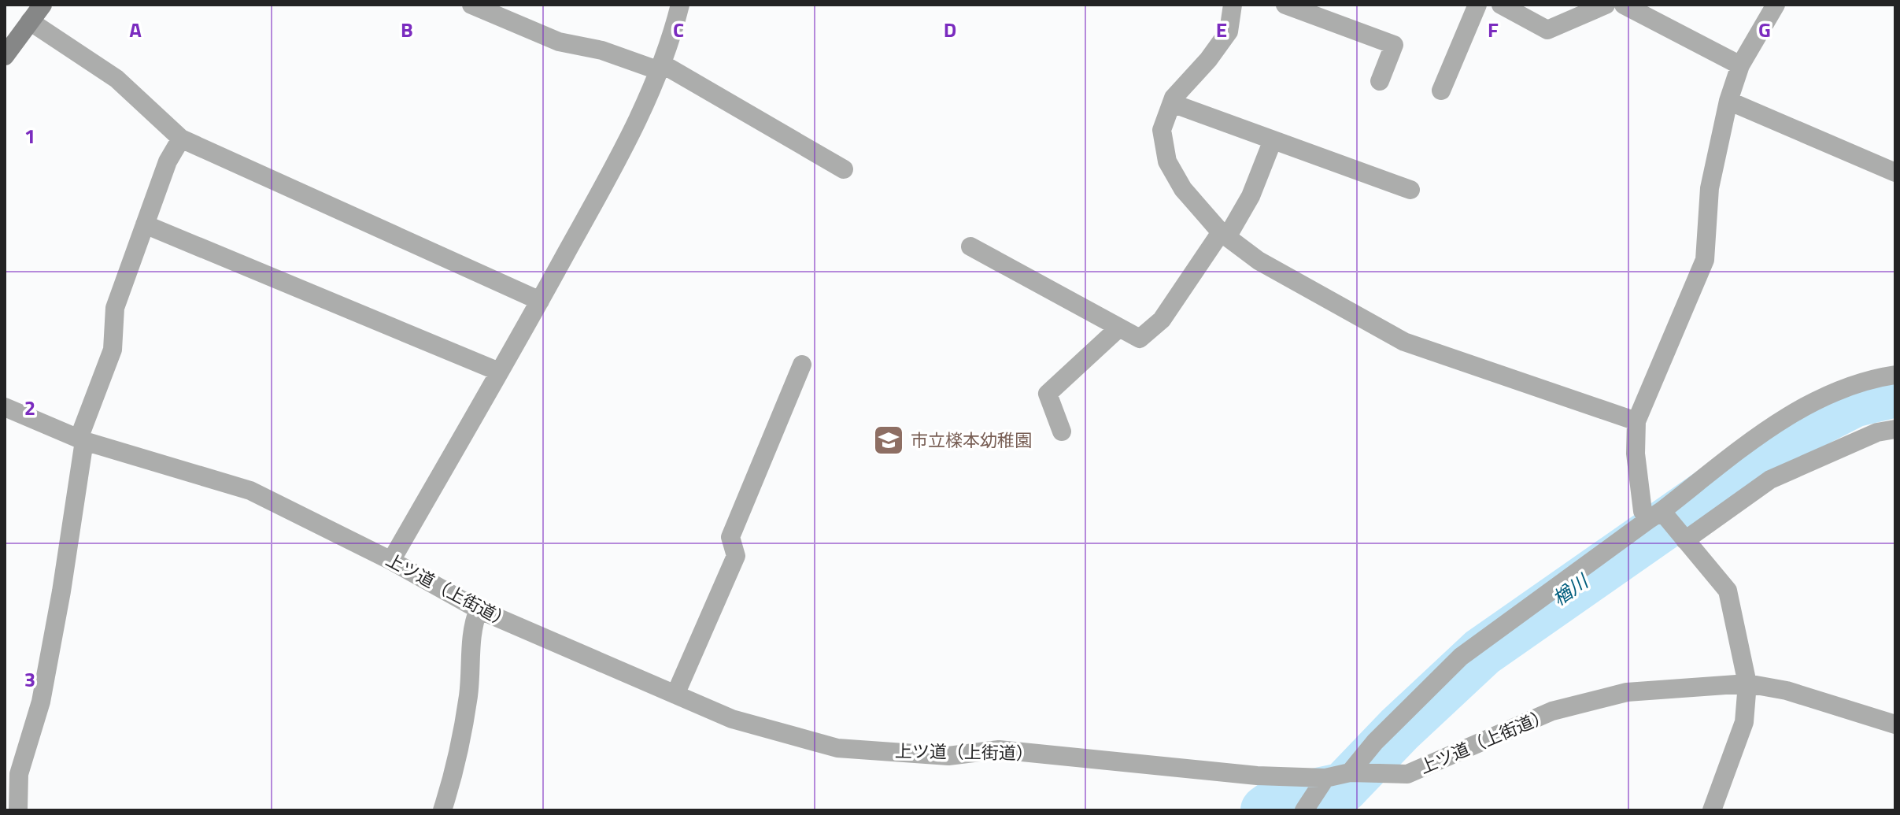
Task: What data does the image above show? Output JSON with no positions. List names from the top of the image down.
{
  "streets": {
    "street": ["上ツ道（上街道）"]
  },
  "water": ["楢川"],
  "places": {
    "school or university": ["市立檪本幼稚園"]
  },
  "grid": {
    "columns": [
      "A",
      "B",
      "C",
      "D",
      "E",
      "F",
      "G"
    ],
    "rows": ["1", "2", "3"]
  }
}
